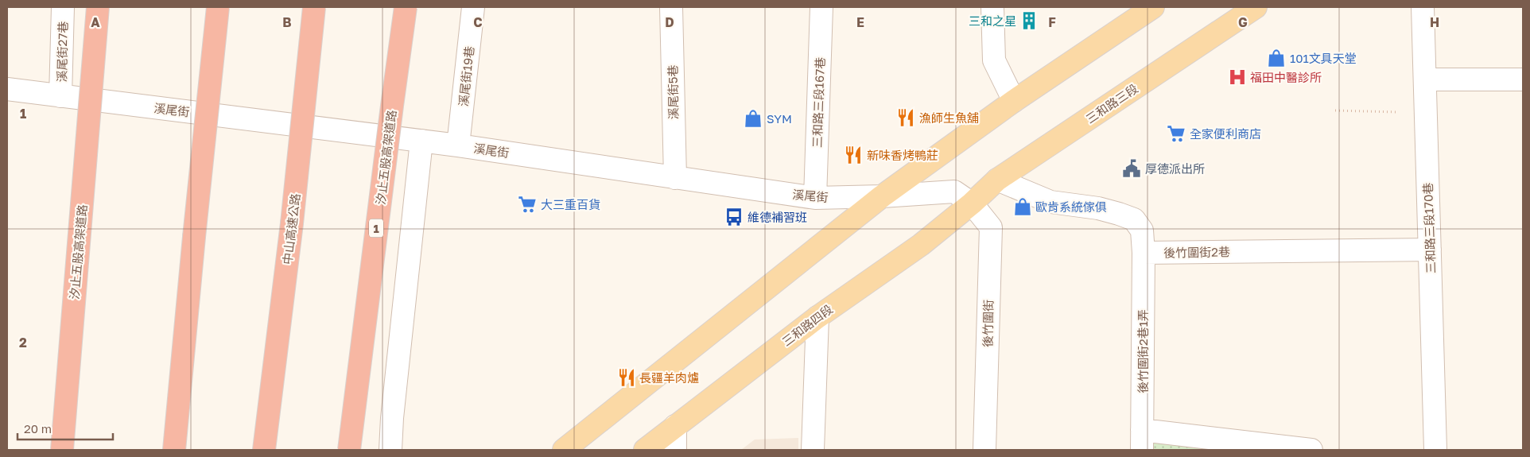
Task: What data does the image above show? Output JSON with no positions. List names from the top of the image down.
{
  "streets": {
    "highway": ["汐止五股高架道路", "1", "中山高速公路"],
    "main road": ["三和路三段", "三和路四段"],
    "street": [
      "溪尾街27巷",
      "溪尾街19巷",
      "溪尾街5巷",
      "三和路三段167巷",
      "溪尾街",
      "三和路三段170巷",
      "後竹圍街2巷",
      "後竹圍街",
      "後竹圍街2巷1弄"
    ]
  },
  "crossings": [
    ["溪尾街27巷", "溪尾街"],
    ["溪尾街19巷", "溪尾街"],
    ["溪尾街5巷", "溪尾街"],
    ["三和路三段167巷", "溪尾街"],
    ["三和路三段", "溪尾街"],
    ["三和路三段", "後竹圍街"],
    ["三和路三段", "三和路四段"],
    ["溪尾街", "後竹圍街"],
    ["溪尾街", "三和路四段"],
    ["三和路三段170巷", "後竹圍街2巷"],
    ["後竹圍街2巷", "後竹圍街2巷1弄"],
    ["後竹圍街", "三和路四段"]
  ],
  "places": {
    "building": ["三和之星"],
    "shop": ["101文具天堂", "SYM", "歐肯系統傢俱"],
    "hospital": ["福田中醫診所"],
    "restaurant": ["漁師生魚舖", "新味香烤鴨莊", "長疆羊肉爐"],
    "supermarket": ["全家便利商店", "大三重百貨"],
    "public building": ["厚德派出所"],
    "bus stop": ["維德補習班"]
  },
  "scale_bar": "20 m",
  "grid": {
    "columns": [
      "A",
      "B",
      "C",
      "D",
      "E",
      "F",
      "G",
      "H"
    ],
    "rows": ["1", "2"]
  }
}
